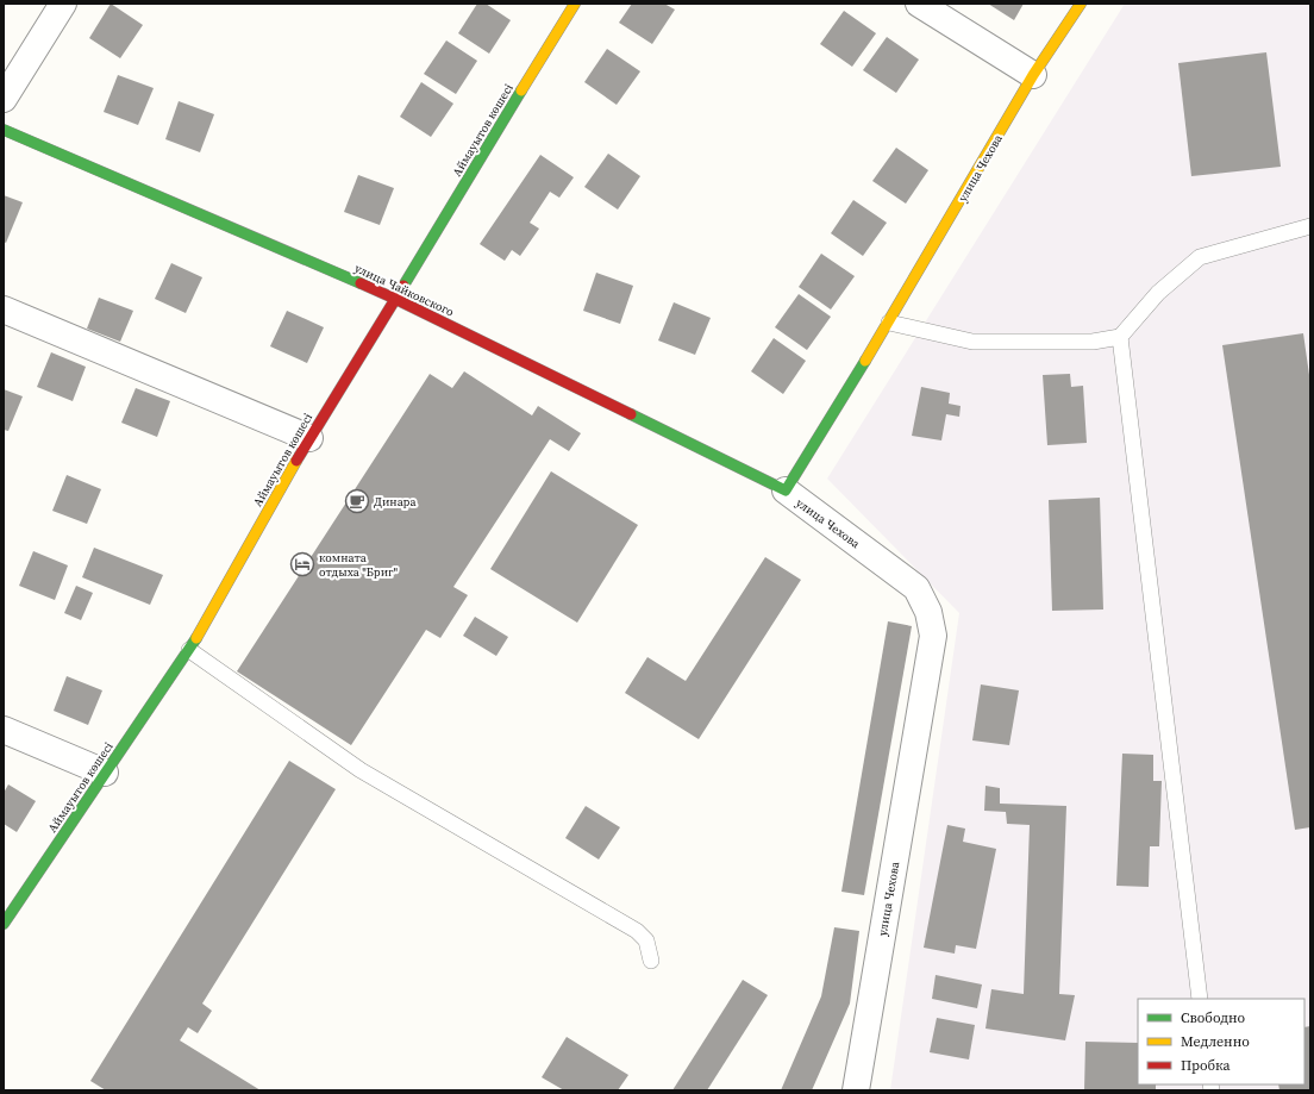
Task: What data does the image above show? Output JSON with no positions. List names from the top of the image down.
{
  "streets": {
    "street": ["Аймауытов көшесі", "улица Чехова", "улица Чайковского"]
  },
  "crossings": [
    ["Аймауытов көшесі", "улица Чайковского"],
    ["улица Чехова", "улица Чайковского"]
  ],
  "places": {
    "cafe": ["Динара"],
    "hotel": ["комната отдыха \"Бриг\""]
  },
  "legend": ["Свободно", "Медленно", "Пробка"]
}
